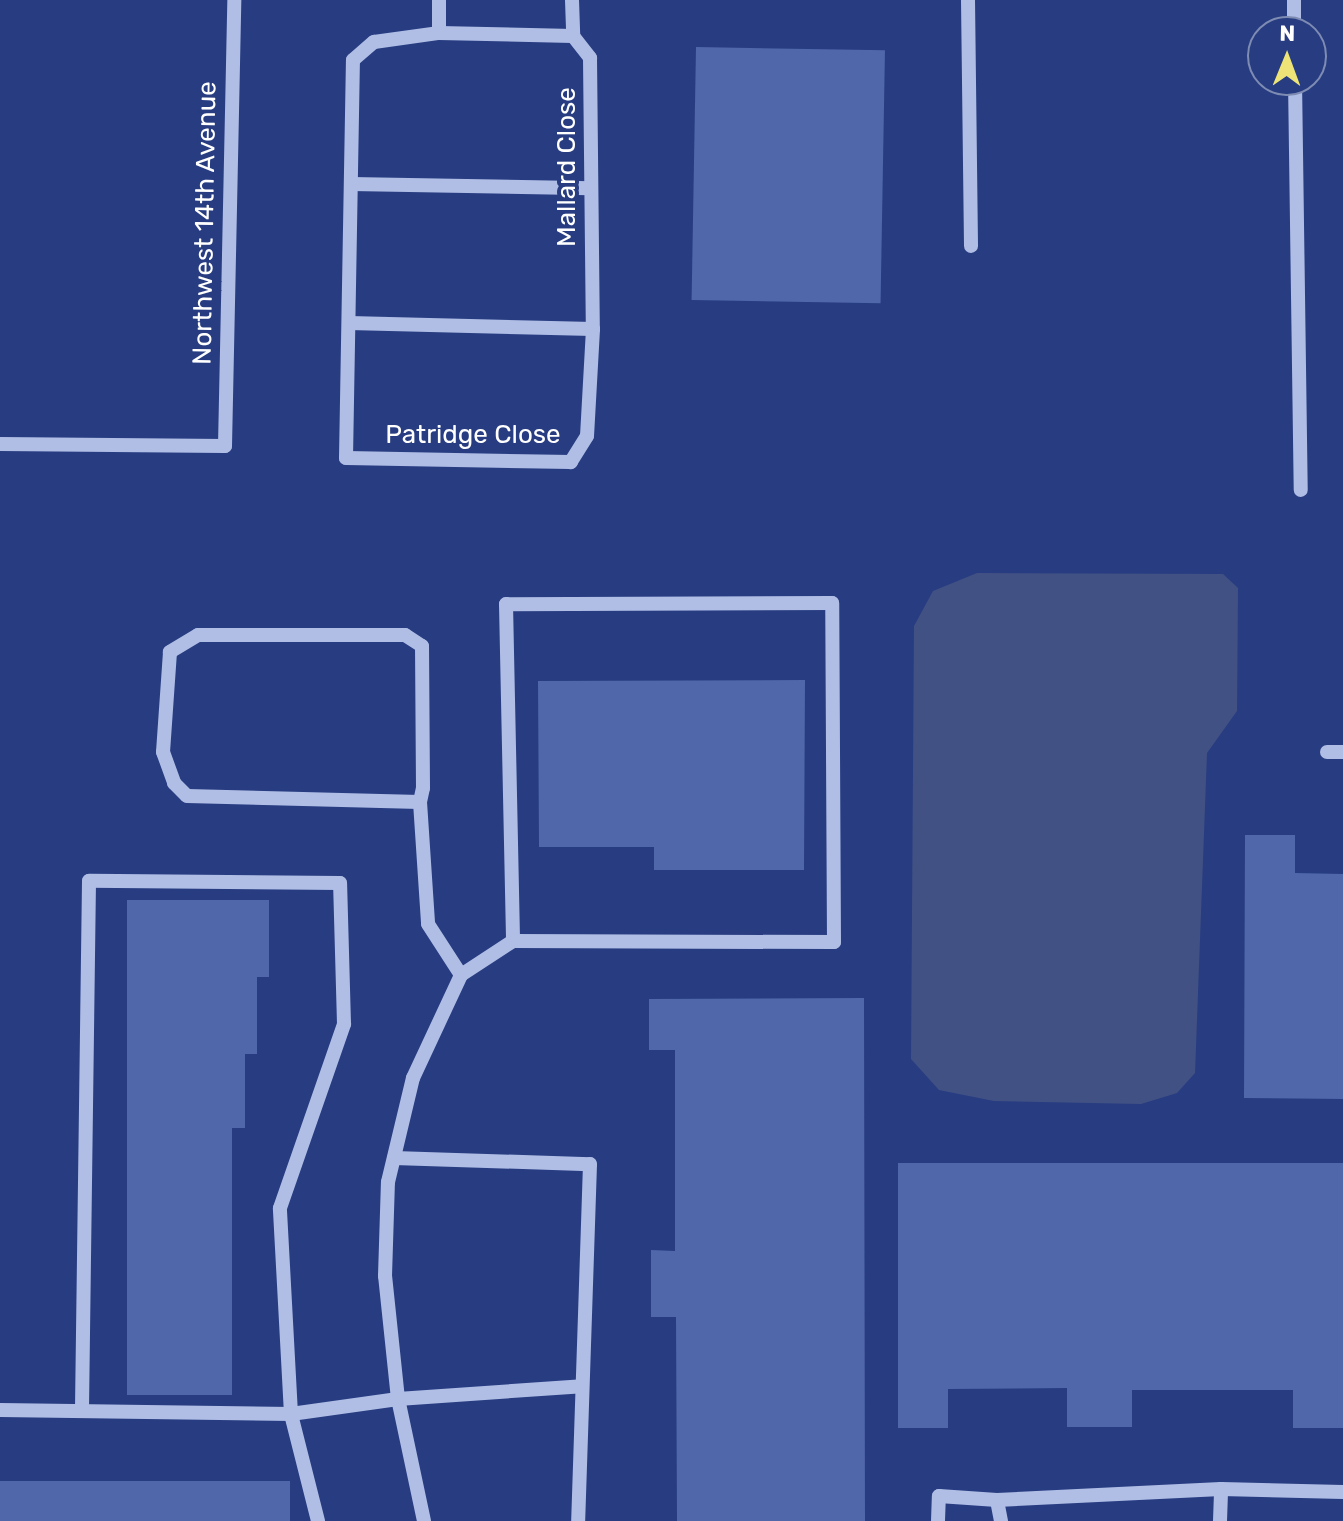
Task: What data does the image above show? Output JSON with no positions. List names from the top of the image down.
{
  "streets": {
    "street": ["Mallard Close", "Northwest 14th Avenue", "Patridge Close"]
  },
  "crossings": [
    ["Mallard Close", "Patridge Close"]
  ],
  "north": "top"
}
